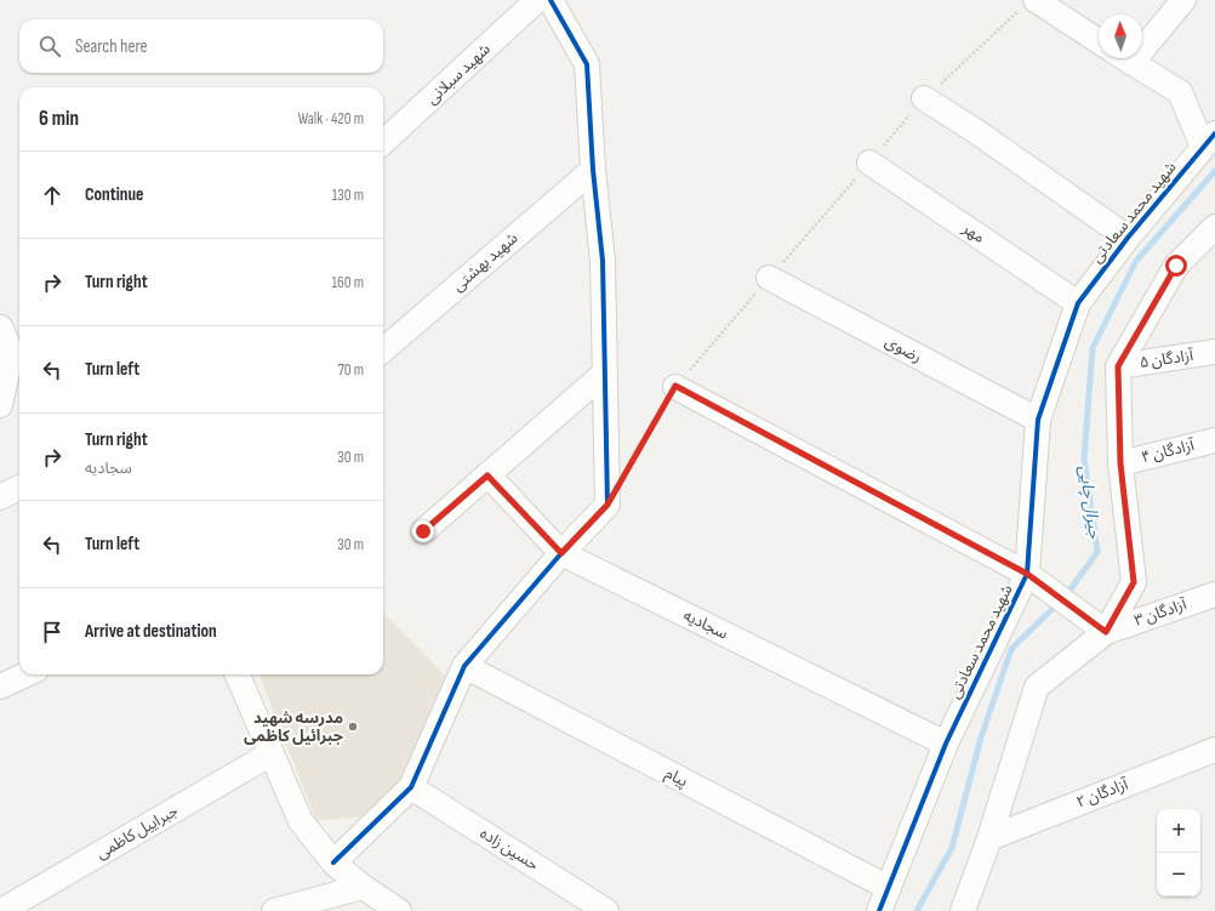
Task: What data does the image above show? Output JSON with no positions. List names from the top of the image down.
{
  "streets": {
    "street": [
      "شهید سبلانی",
      "شهید محمد سعادتی",
      "مهر",
      "شهید بهشتی",
      "رضوی",
      "آزادگان ۵",
      "آزادگان ۴",
      "آزادگان ۳",
      "سجادیه",
      "پیام",
      "آزادگان ۲",
      "جبراییل کاظمی",
      "حسین زاده"
    ]
  },
  "crossings": [
    ["شهید محمد سعادتی", "مهر"],
    ["شهید محمد سعادتی", "رضوی"],
    ["شهید محمد سعادتی", "سجادیه"],
    ["شهید محمد سعادتی", "پیام"]
  ],
  "water": ["جیرال چایی"],
  "places": ["مدرسه شهید جبرائیل کاظمی"],
  "north": "top",
  "page": {
    "search": "Search here",
    "heading": ["6 min", "Walk · 420 m"],
    "list": [
      ["Continue", "130 m"],
      ["Turn right", "160 m"],
      ["Turn left", "70 m"],
      ["Turn right", "سجادیه", "30 m"],
      ["Turn left", "30 m"],
      "Arrive at destination"
    ],
    "map_buttons": ["+", "−"]
  }
}
